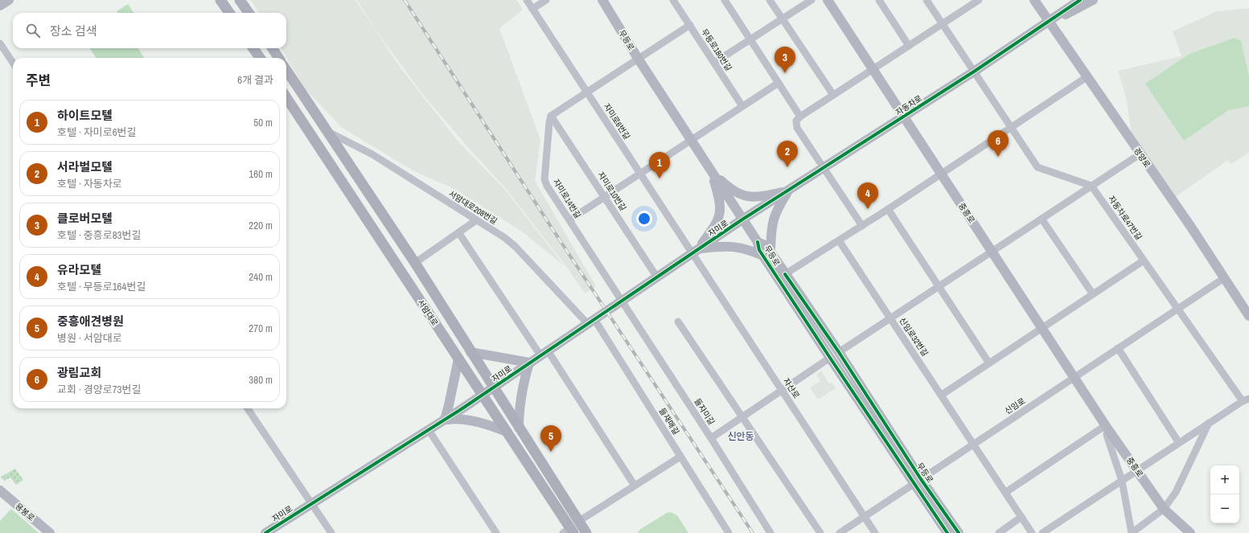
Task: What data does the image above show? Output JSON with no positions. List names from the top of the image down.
{
  "streets": {
    "main road": ["서암대로"],
    "street": [
      "무등로",
      "무등로180번길",
      "자동차로",
      "자미로6번길",
      "경양로",
      "자미로10번길",
      "자미로14번길",
      "서암대로208번길",
      "중흥로",
      "자동차로47번길",
      "자미로",
      "신임로32번길",
      "자산로",
      "신임로",
      "들자미길",
      "들재매길",
      "용봉로"
    ]
  },
  "crossings": [
    ["무등로", "무등로180번길"],
    ["무등로", "자동차로"],
    ["무등로", "자미로"],
    ["무등로", "신임로"],
    ["무등로180번길", "자미로6번길"],
    ["자동차로", "경양로"],
    ["자동차로", "중흥로"],
    ["자동차로", "자미로"],
    ["자미로6번길", "자미로"],
    ["자미로6번길", "자산로"],
    ["경양로", "신임로"],
    ["자미로10번길", "자미로14번길"],
    ["자미로10번길", "자미로"],
    ["자미로14번길", "자미로"],
    ["자미로14번길", "들자미길"],
    ["서암대로208번길", "자미로"],
    ["서암대로208번길", "서암대로"],
    ["서암대로208번길", "들재매길"],
    ["중흥로", "신임로"],
    ["자동차로47번길", "신임로"],
    ["자미로", "서암대로"],
    ["자미로", "자산로"],
    ["자미로", "들자미길"],
    ["자미로", "들재매길"],
    ["신임로32번길", "신임로"],
    ["자산로", "신임로"]
  ],
  "districts": ["신안동"],
  "page": {
    "search": "장소 검색",
    "pins": [
      "3",
      "6",
      "2",
      "1",
      "4",
      "5"
    ],
    "heading": ["주변", "6개 결과"],
    "list": [
      {
        "mark": "1",
        "name": "하이트모텔",
        "note": "호텔 · 자미로6번길",
        "value": "50 m"
      },
      {
        "mark": "2",
        "name": "서라벌모텔",
        "note": "호텔 · 자동차로",
        "value": "160 m"
      },
      {
        "mark": "3",
        "name": "클로버모텔",
        "note": "호텔 · 중흥로83번길",
        "value": "220 m"
      },
      {
        "mark": "4",
        "name": "유라모텔",
        "note": "호텔 · 무등로164번길",
        "value": "240 m"
      },
      {
        "mark": "5",
        "name": "중흥애견병원",
        "note": "병원 · 서암대로",
        "value": "270 m"
      },
      {
        "mark": "6",
        "name": "광림교회",
        "note": "교회 · 경양로73번길",
        "value": "380 m"
      }
    ],
    "map_buttons": ["+", "−"]
  }
}
